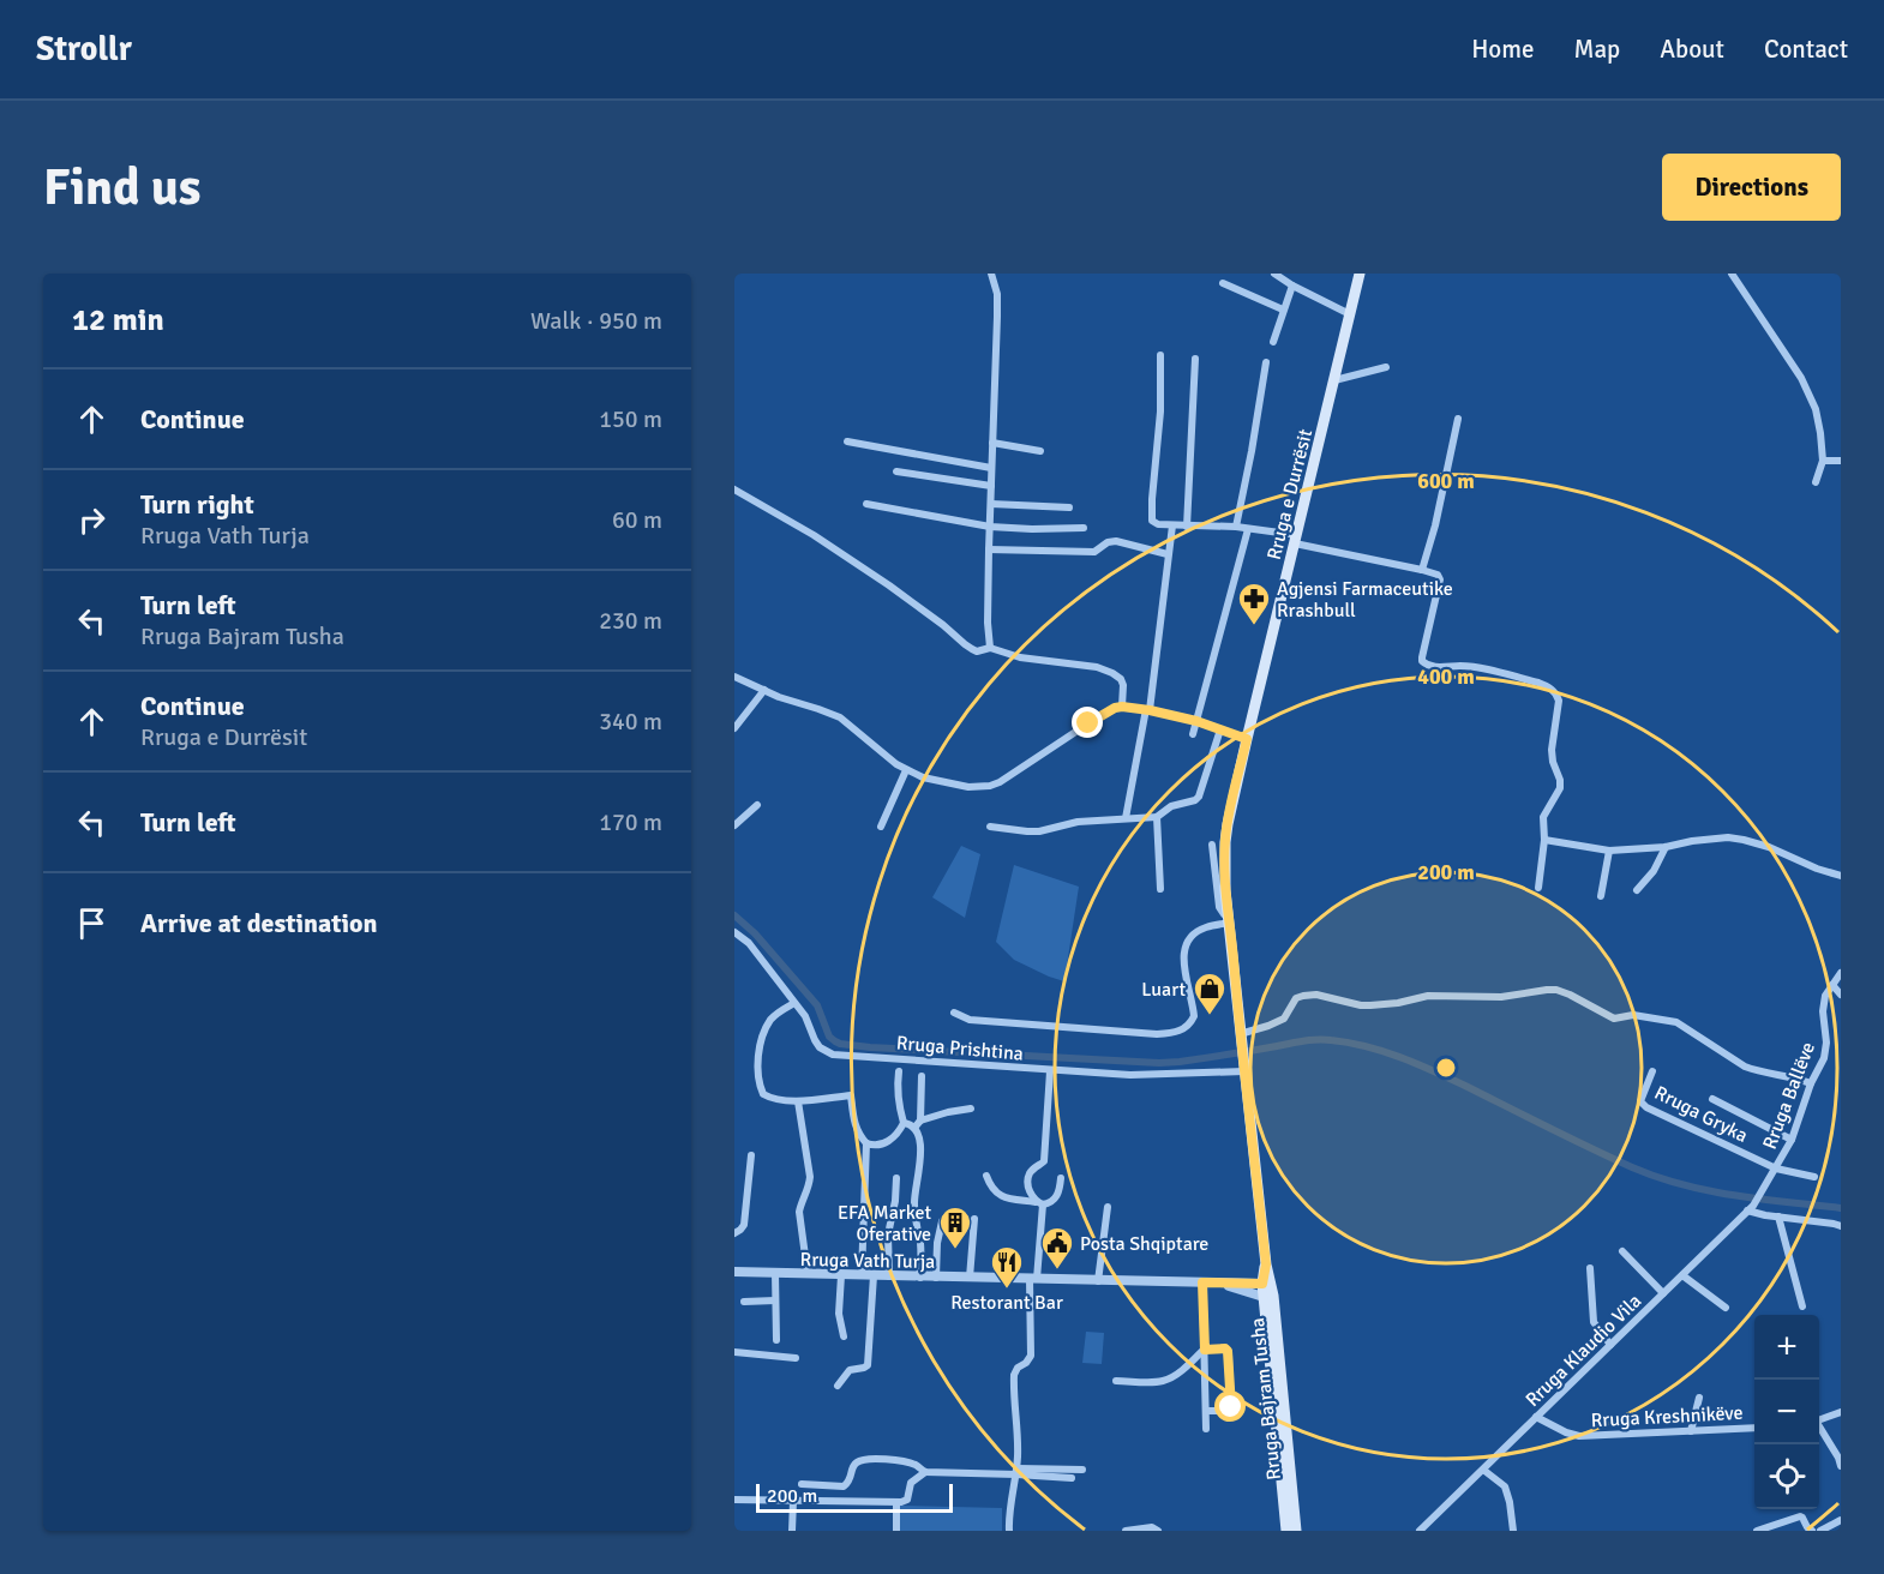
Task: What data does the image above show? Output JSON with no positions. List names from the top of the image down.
{
  "streets": {
    "main road": ["Rruga e Durrësit", "Rruga Bajram Tusha"],
    "street": [
      "Rruga Prishtina",
      "Rruga Ballëve",
      "Rruga Gryka",
      "Rruga Vath Turja",
      "Rruga Klaudio Vila",
      "Rruga Kreshnikëve"
    ]
  },
  "crossings": [
    ["Rruga e Durrësit", "Rruga Prishtina"],
    ["Rruga e Durrësit", "Rruga Bajram Tusha"],
    ["Rruga Prishtina", "Rruga Bajram Tusha"],
    ["Rruga Ballëve", "Rruga Gryka"],
    ["Rruga Ballëve", "Rruga Klaudio Vila"],
    ["Rruga Vath Turja", "Rruga Bajram Tusha"],
    ["Rruga Klaudio Vila", "Rruga Kreshnikëve"]
  ],
  "places": {
    "pharmacy": ["Agjensi Farmaceutike Rrashbull"],
    "shop": ["Luart"],
    "building": ["EFA Market Oferative"],
    "public building": ["Posta Shqiptare"],
    "restaurant": ["Restorant Bar"]
  },
  "scale_bar": "200 m",
  "page": {
    "header": "Strollr",
    "nav": [
      "Home",
      "Map",
      "About",
      "Contact"
    ],
    "buttons": "Directions",
    "title": "Find us",
    "heading": ["12 min", "Walk · 950 m"],
    "list": [
      ["Continue", "150 m"],
      ["Turn right", "Rruga Vath Turja", "60 m"],
      ["Turn left", "Rruga Bajram Tusha", "230 m"],
      ["Continue", "Rruga e Durrësit", "340 m"],
      ["Turn left", "170 m"],
      "Arrive at destination"
    ],
    "map_buttons": ["+", "−"],
    "scale": "200 m"
  },
  "rings": ["600 m", "400 m", "200 m"]
}
